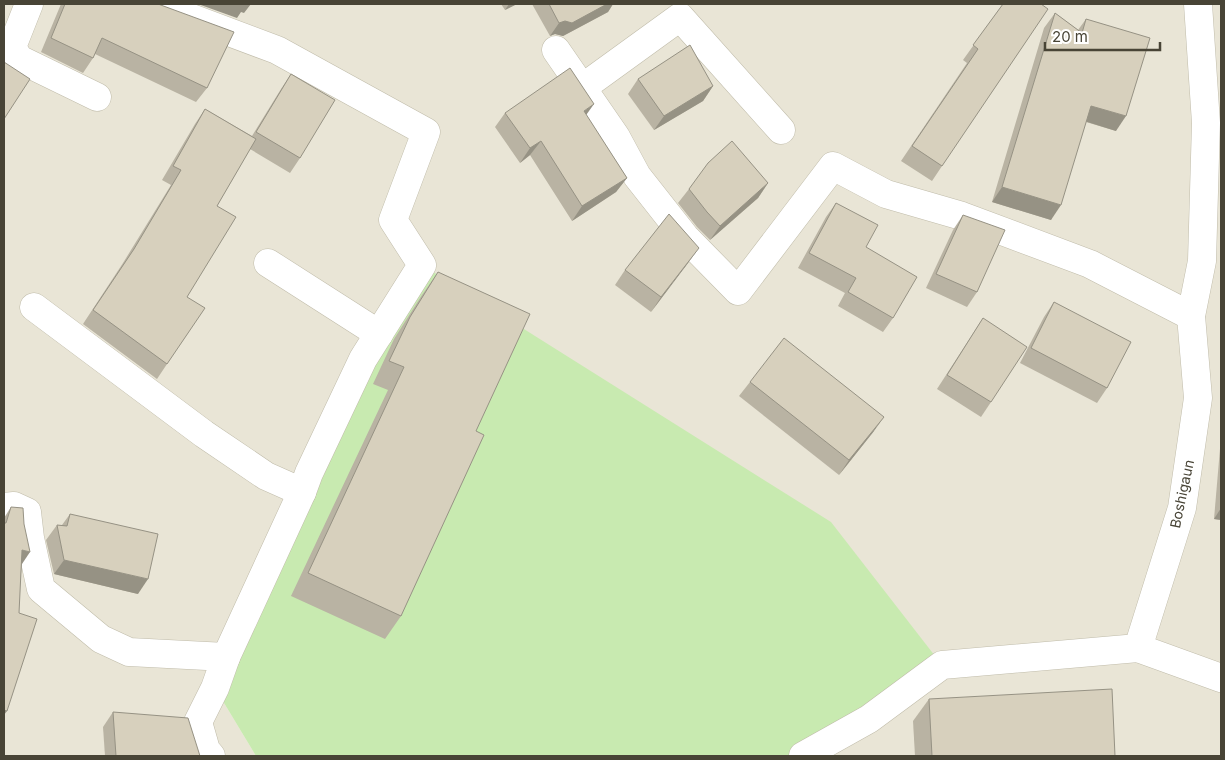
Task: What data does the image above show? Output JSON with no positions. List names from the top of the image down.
{
  "streets": {
    "street": ["Boshigaun"]
  },
  "scale_bar": "20 m"
}
